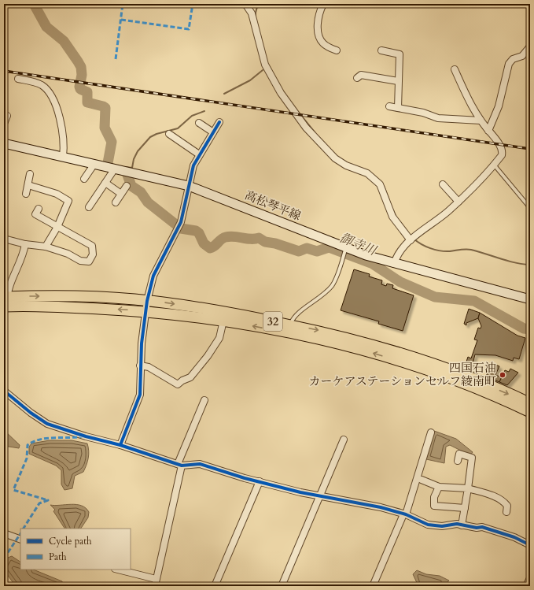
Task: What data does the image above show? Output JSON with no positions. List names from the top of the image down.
{
  "streets": {
    "highway": ["32"],
    "main road": ["高松琴平線"]
  },
  "water": ["御寺川"],
  "places": ["四国石油 カーケアステーションセルフ綾南町"],
  "legend": ["Cycle path", "Path"]
}
